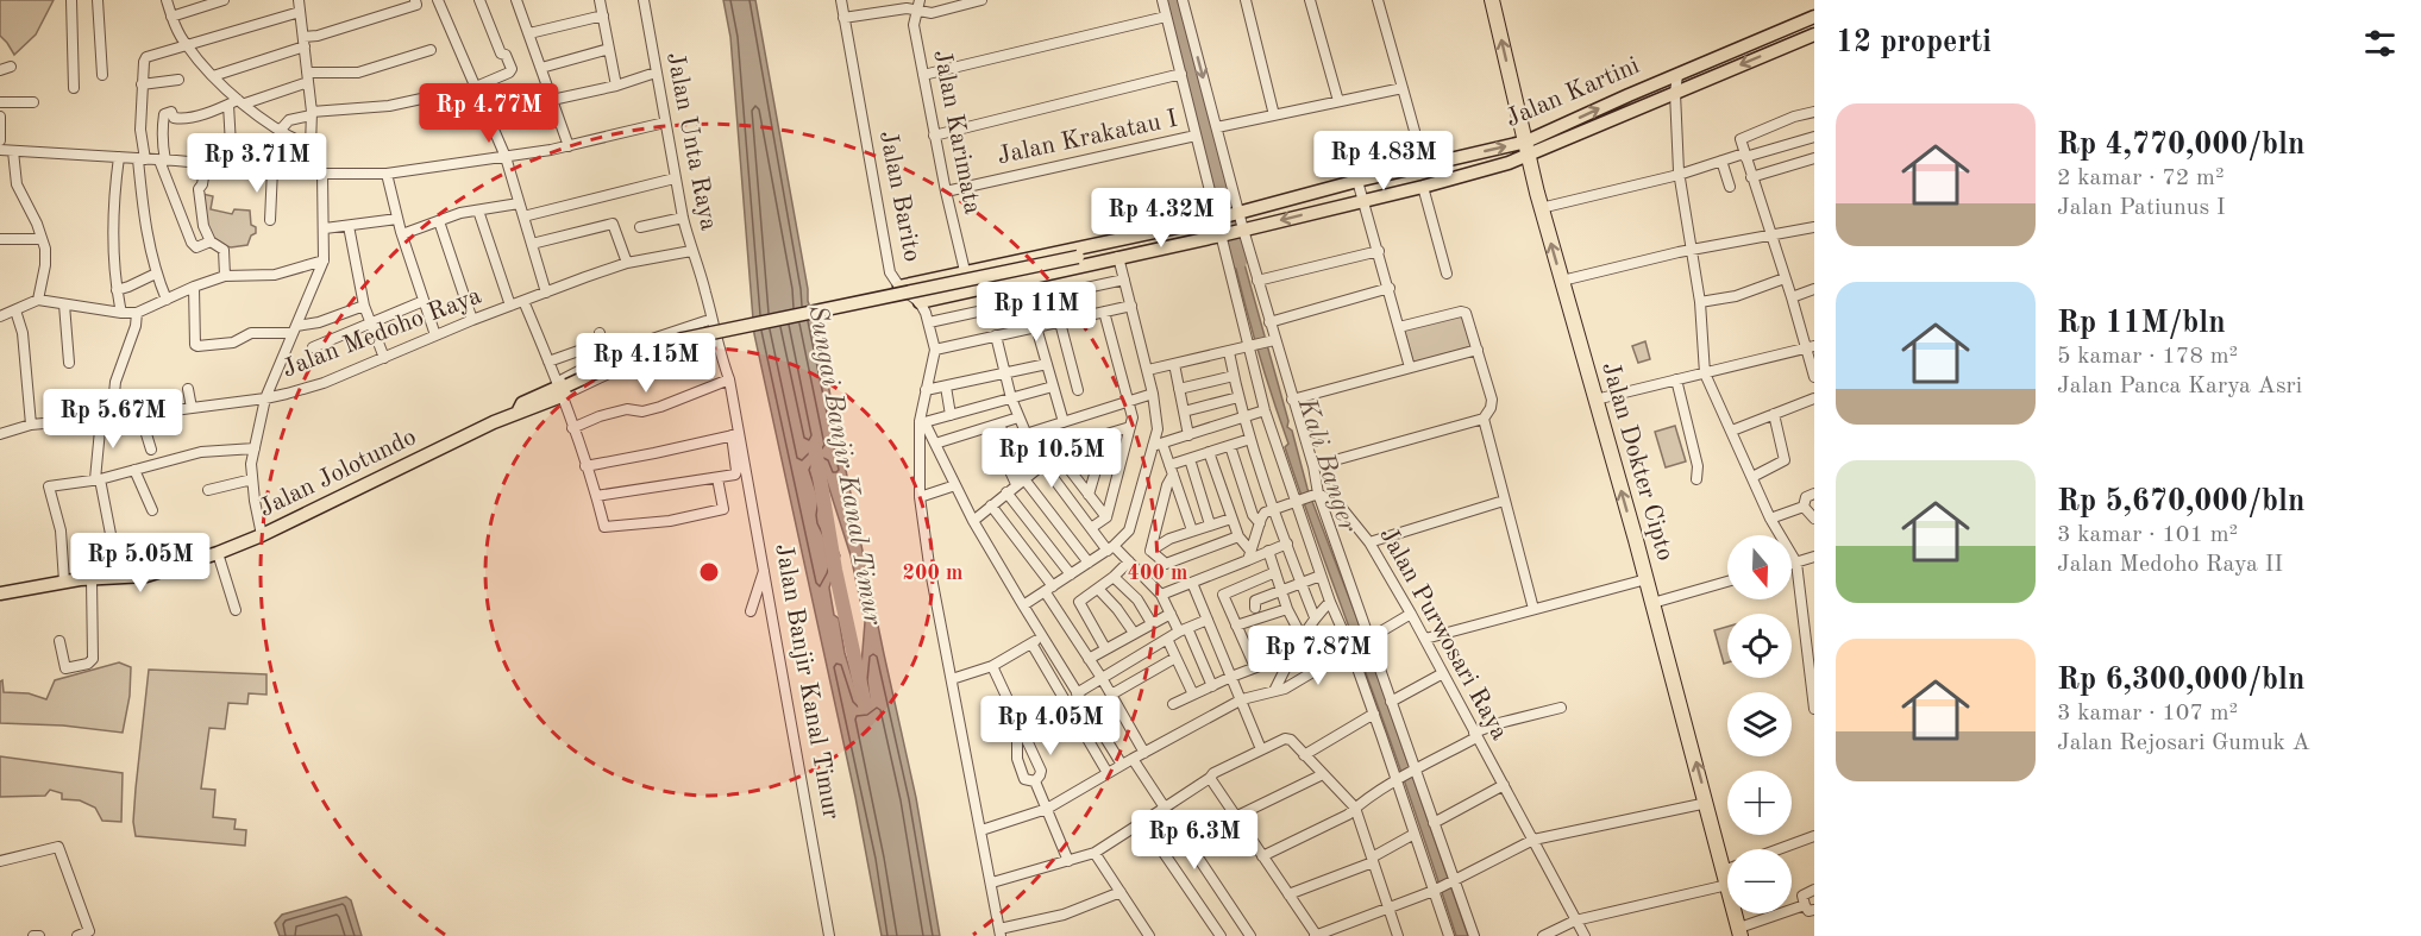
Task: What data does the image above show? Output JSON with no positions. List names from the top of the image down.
{
  "streets": {
    "highway": ["Jalan Dokter Cipto"],
    "main road": ["Jalan Kartini", "Jalan Jolotundo"],
    "street": [
      "Jalan Karimata",
      "Jalan Krakatau I",
      "Jalan Unta Raya",
      "Jalan Barito",
      "Jalan Medoho Raya",
      "Jalan Purwosari Raya",
      "Jalan Banjir Kanal Timur"
    ]
  },
  "crossings": [
    ["Jalan Kartini", "Jalan Karimata"],
    ["Jalan Kartini", "Jalan Barito"],
    ["Jalan Kartini", "Jalan Dokter Cipto"],
    ["Jalan Karimata", "Jalan Krakatau I"],
    ["Jalan Unta Raya", "Jalan Medoho Raya"]
  ],
  "one_way": ["Jalan Dokter Cipto"],
  "water": ["Sungai Banjir Kanal Timur", "Kali Banger"],
  "north": "bottom",
  "page": {
    "heading": "12 properti",
    "price": [
      "Rp 4.77M",
      "Rp 4.83M",
      "Rp 3.71M",
      "Rp 4.32M",
      "Rp 11M",
      "Rp 4.15M",
      "Rp 5.67M",
      "Rp 10.5M",
      "Rp 5.05M",
      "Rp 7.87M",
      "Rp 4.05M",
      "Rp 6.3M"
    ],
    "list": [
      {
        "name": "Rp 4,770,000/bln",
        "note": "2 kamar · 72 m² · Jalan Patiunus I"
      },
      {
        "name": "Rp 11M/bln",
        "note": "5 kamar · 178 m² · Jalan Panca Karya Asri"
      },
      {
        "name": "Rp 5,670,000/bln",
        "note": "3 kamar · 101 m² · Jalan Medoho Raya II"
      },
      {
        "name": "Rp 6,300,000/bln",
        "note": "3 kamar · 107 m² · Jalan Rejosari Gumuk A"
      }
    ],
    "map_buttons": ["+", "−"]
  },
  "rings": ["200 m", "400 m"]
}
